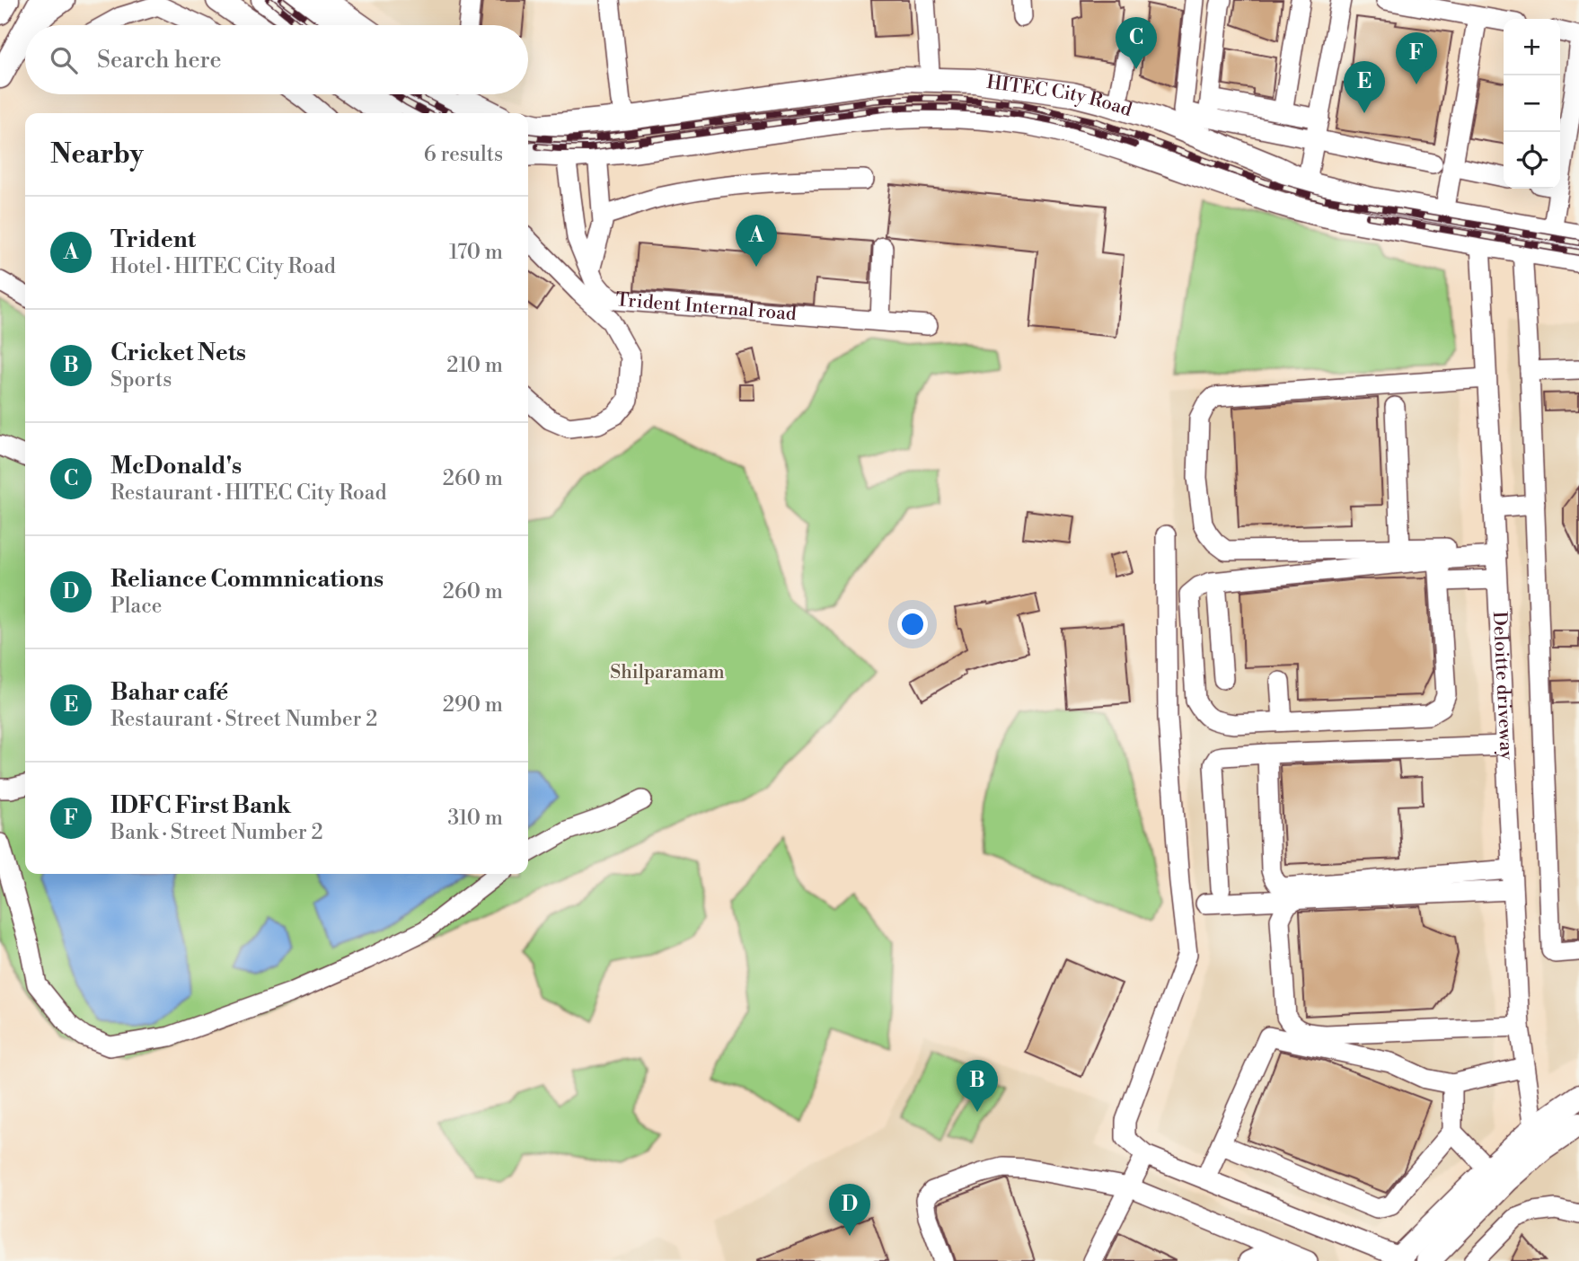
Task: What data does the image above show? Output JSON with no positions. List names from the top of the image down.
{
  "streets": {
    "main road": ["HITEC City Road"],
    "street": ["Trident Internal road", "Deloitte driveway"]
  },
  "crossings": [
    ["HITEC City Road", "Trident Internal road"],
    ["HITEC City Road", "Deloitte driveway"]
  ],
  "parks": ["Shilparamam"],
  "page": {
    "pins": [
      "C",
      "F",
      "E",
      "A",
      "B",
      "D"
    ],
    "map_buttons": ["+", "−"],
    "search": "Search here",
    "heading": ["Nearby", "6 results"],
    "list": [
      {
        "mark": "A",
        "name": "Trident",
        "note": "Hotel · HITEC City Road",
        "value": "170 m"
      },
      {
        "mark": "B",
        "name": "Cricket Nets",
        "note": "Sports",
        "value": "210 m"
      },
      {
        "mark": "C",
        "name": "McDonald's",
        "note": "Restaurant · HITEC City Road",
        "value": "260 m"
      },
      {
        "mark": "D",
        "name": "Reliance Commnications",
        "note": "Place",
        "value": "260 m"
      },
      {
        "mark": "E",
        "name": "Bahar café",
        "note": "Restaurant · Street Number 2",
        "value": "290 m"
      },
      {
        "mark": "F",
        "name": "IDFC First Bank",
        "note": "Bank · Street Number 2",
        "value": "310 m"
      }
    ]
  }
}
